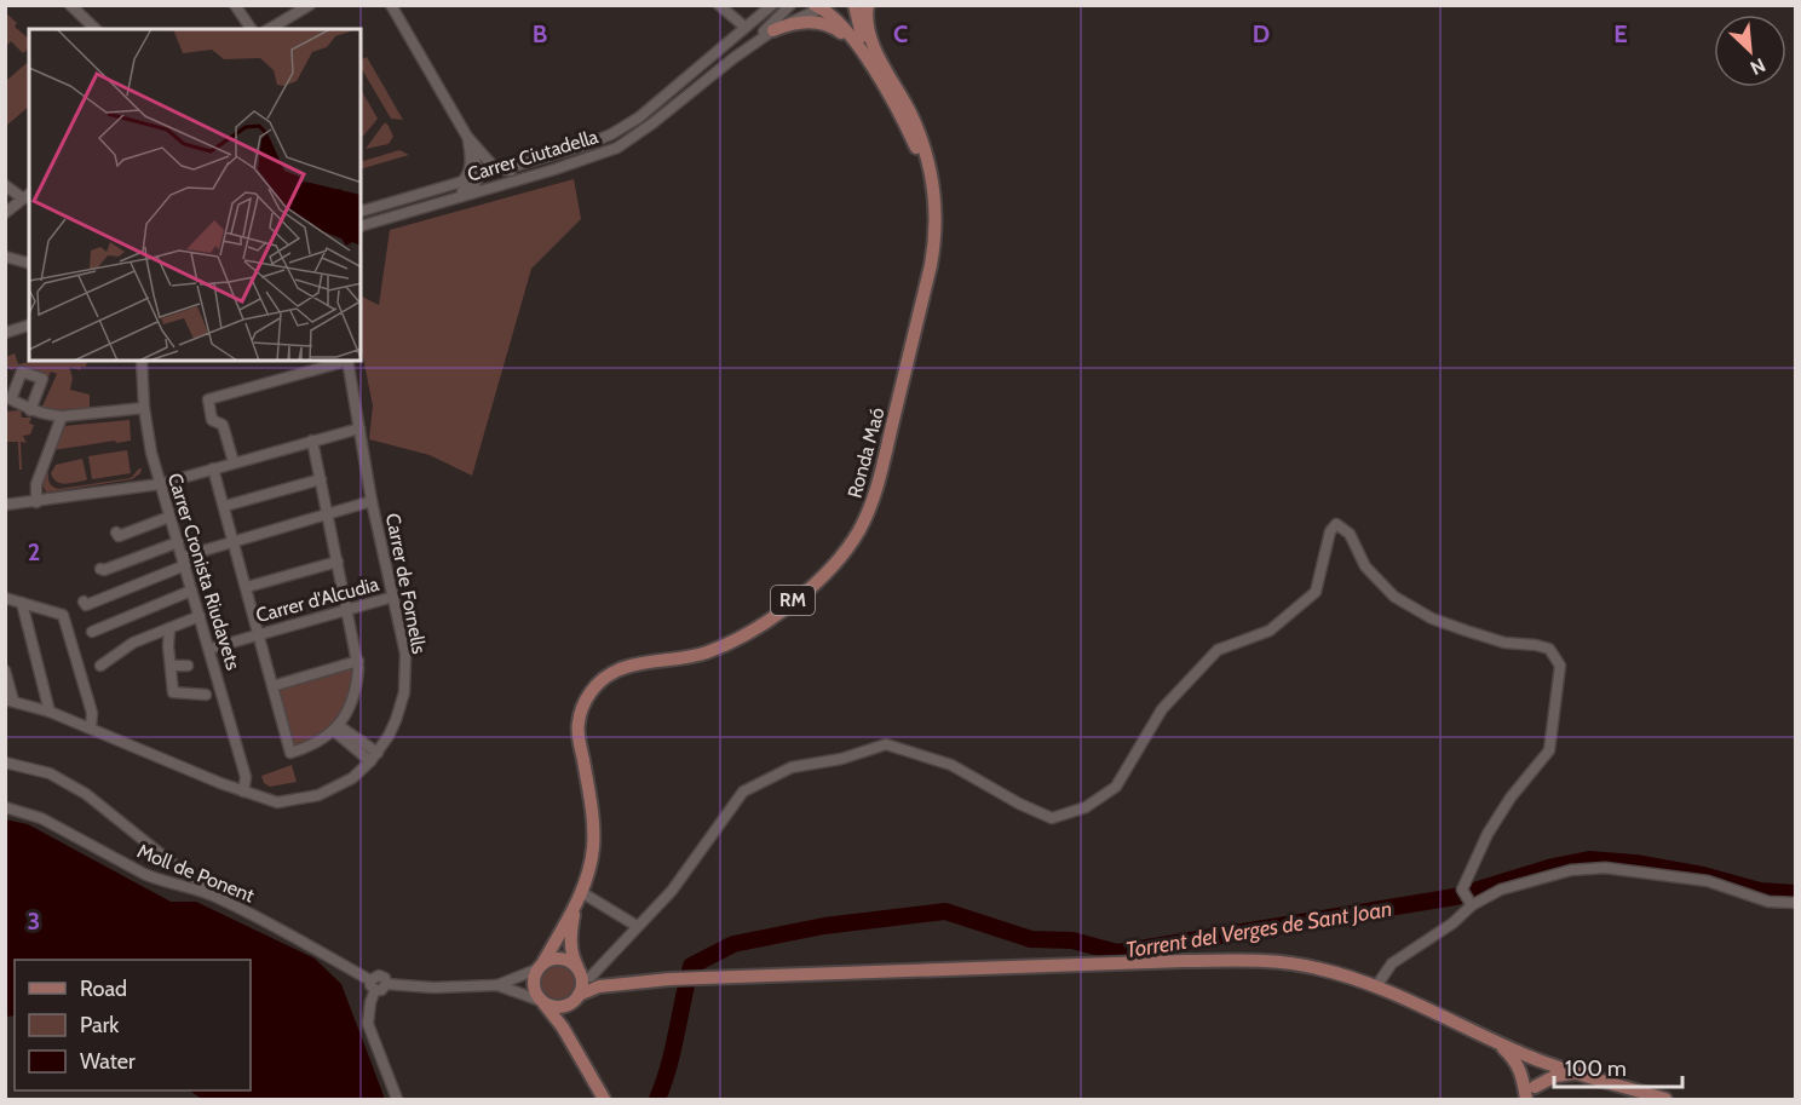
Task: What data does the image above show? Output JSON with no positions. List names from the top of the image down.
{
  "streets": {
    "main road": ["Ronda Maó", "RM"],
    "street": [
      "Carrer Ciutadella",
      "Carrer Cronista Riudavets",
      "Carrer de Fornells",
      "Carrer d'Alcudia",
      "Moll de Ponent"
    ]
  },
  "crossings": [
    ["Carrer Ciutadella", "RM"],
    ["Ronda Maó", "RM"],
    ["Ronda Maó", "Moll de Ponent"],
    ["Carrer Cronista Riudavets", "Carrer de Fornells"],
    ["Carrer Cronista Riudavets", "Carrer d'Alcudia"],
    ["Carrer de Fornells", "Carrer d'Alcudia"]
  ],
  "water": ["Torrent del Verges de Sant Joan"],
  "legend": ["Road", "Park", "Water"],
  "scale_bar": "100 m",
  "north": "bottom right",
  "grid": {
    "columns": [
      "B",
      "C",
      "D",
      "E"
    ],
    "rows": ["2", "3"]
  }
}
